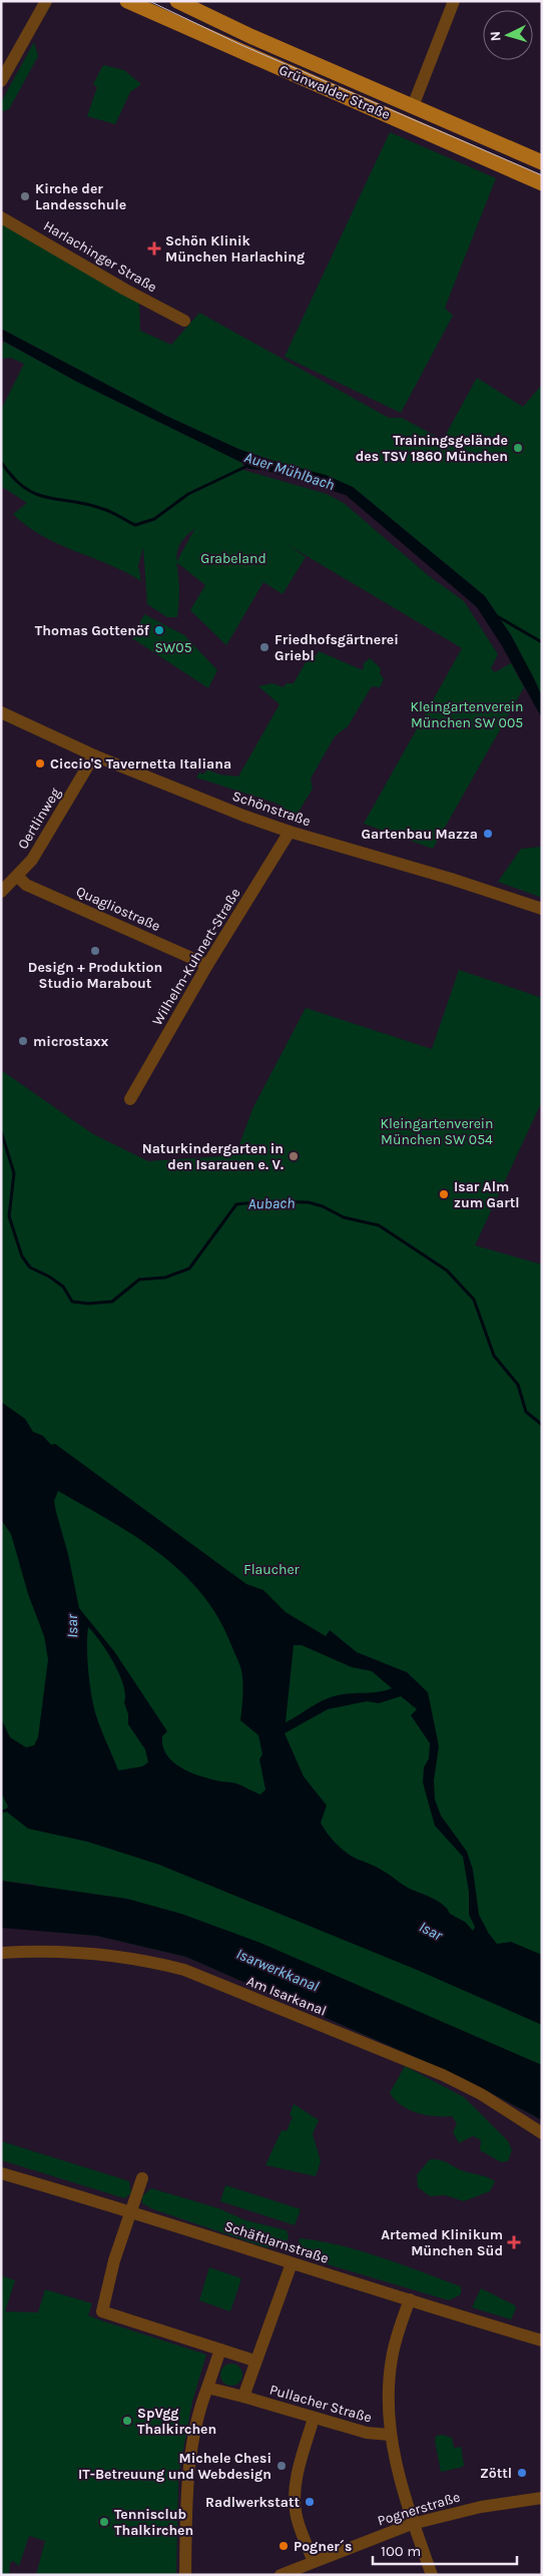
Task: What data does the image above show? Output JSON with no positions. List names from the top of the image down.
{
  "streets": {
    "main road": ["Grünwalder Straße"],
    "street": [
      "Harlachinger Straße",
      "Schönstraße",
      "Oertlinweg",
      "Quagliostraße",
      "Wilhelm-Kuhnert-Straße",
      "Am Isarkanal",
      "Schäftlarnstraße",
      "Pullacher Straße",
      "Pognerstraße"
    ]
  },
  "crossings": [
    ["Schönstraße", "Oertlinweg"],
    ["Schönstraße", "Wilhelm-Kuhnert-Straße"],
    ["Oertlinweg", "Quagliostraße"],
    ["Quagliostraße", "Wilhelm-Kuhnert-Straße"]
  ],
  "water": [
    "Auer Mühlbach",
    "Aubach",
    "Isar",
    "Isarwerkkanal"
  ],
  "parks": [
    "Grabeland",
    "SW05",
    "Kleingartenverein München SW 005",
    "Kleingartenverein München SW 054",
    "Flaucher"
  ],
  "places": {
    "other": [
      "Kirche der Landesschule",
      "Trainingsgelände des TSV 1860 München",
      "Thomas Gottenöf",
      "Friedhofsgärtnerei Griebl",
      "Ciccio'S Tavernetta Italiana",
      "Gartenbau Mazza",
      "Design + Produktion Studio Marabout",
      "microstaxx",
      "Naturkindergarten in den Isarauen e. V.",
      "Isar Alm zum Gartl",
      "SpVgg Thalkirchen",
      "Michele Chesi IT-Betreuung und Webdesign",
      "Zöttl",
      "Radlwerkstatt",
      "Tennisclub Thalkirchen",
      "Pogner´s"
    ],
    "health": ["Schön Klinik München Harlaching", "Artemed Klinikum München Süd"]
  },
  "scale_bar": "100 m",
  "north": "left"
}
